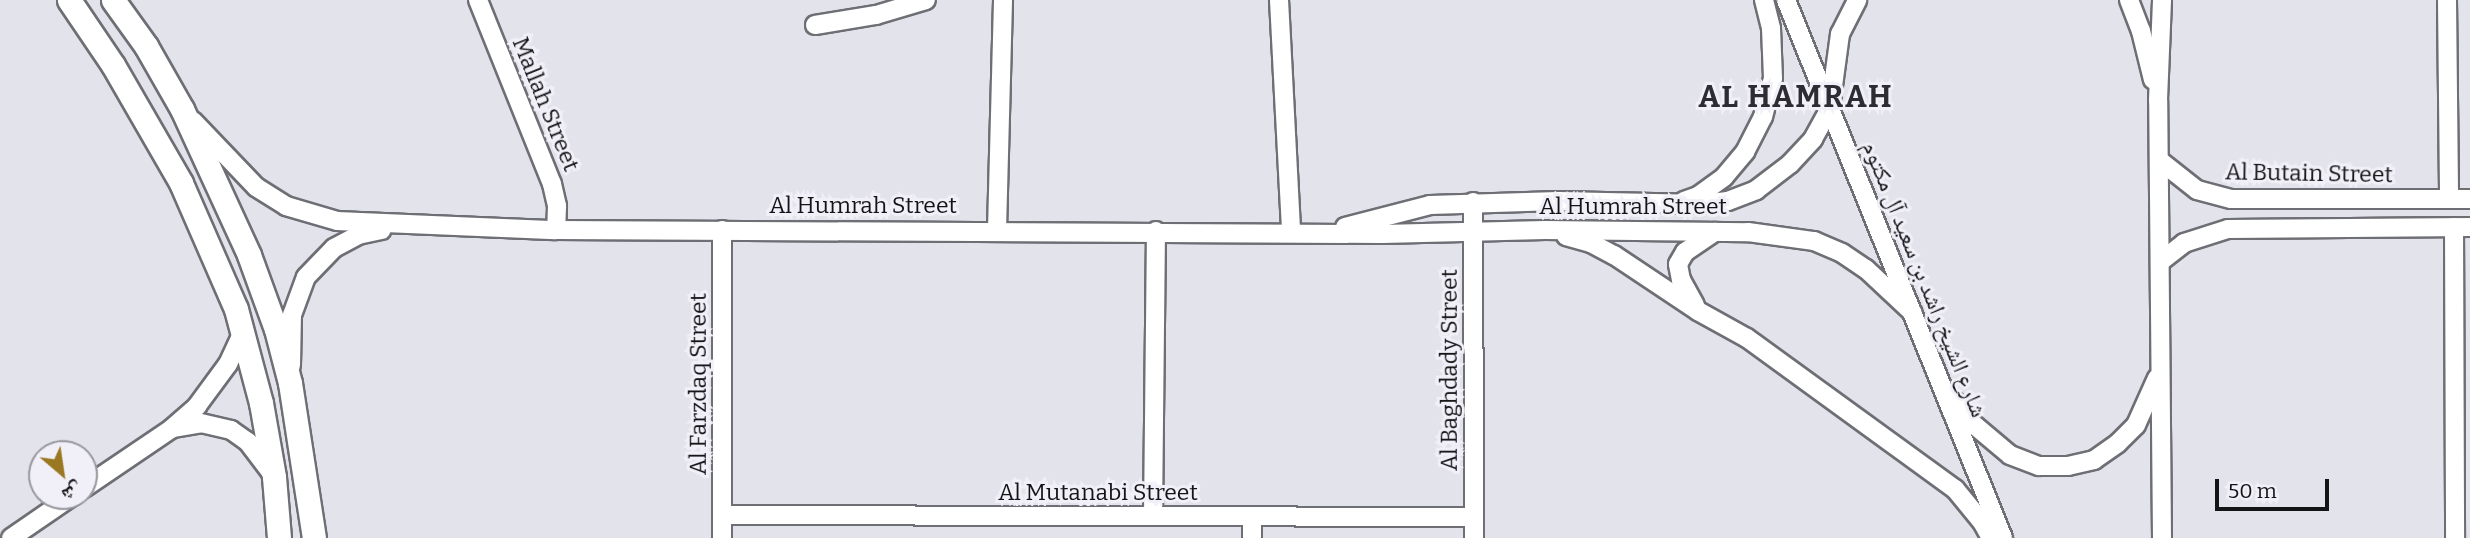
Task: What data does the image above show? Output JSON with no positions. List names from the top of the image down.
{
  "streets": {
    "street": [
      "Mallah Street",
      "Al Butain Street",
      "Al Humrah Street",
      "شارع الشيخ راشد بن سعيد آل مكتوم",
      "Al Baghdady Street",
      "Al Farzdaq Street",
      "Al Mutanabi Street"
    ]
  },
  "crossings": [
    ["Mallah Street", "Al Humrah Street"],
    ["Al Humrah Street", "شارع الشيخ راشد بن سعيد آل مكتوم"],
    ["Al Humrah Street", "Al Baghdady Street"],
    ["Al Humrah Street", "Al Farzdaq Street"],
    ["Al Baghdady Street", "Al Mutanabi Street"],
    ["Al Farzdaq Street", "Al Mutanabi Street"]
  ],
  "districts": ["AL HAMRAH"],
  "scale_bar": "50 m",
  "north": "bottom right"
}
